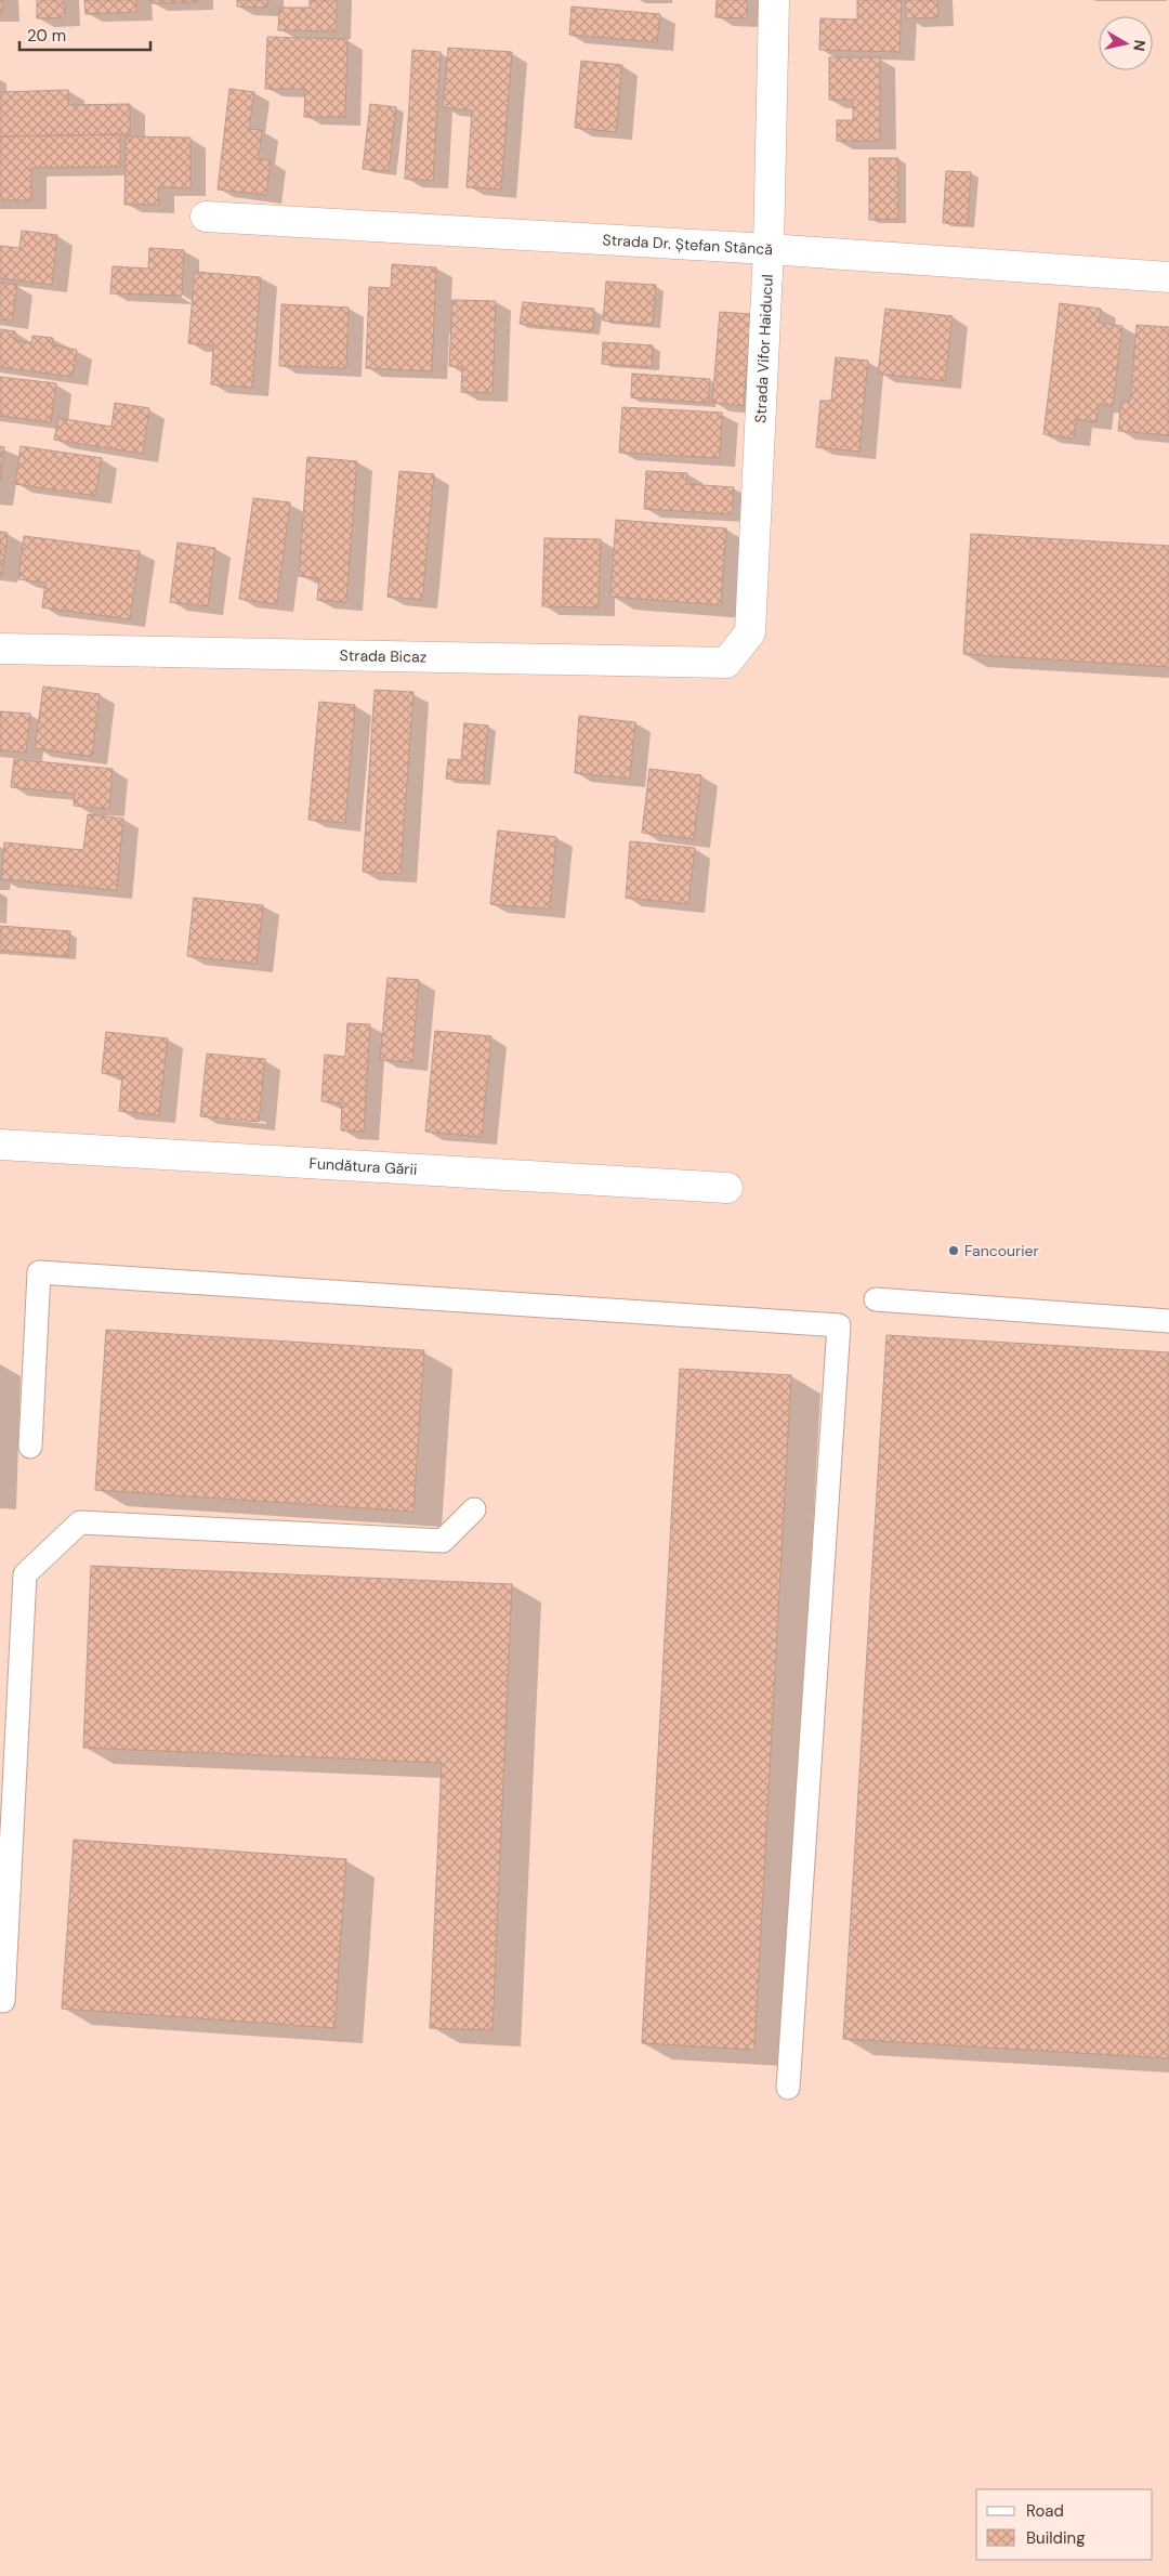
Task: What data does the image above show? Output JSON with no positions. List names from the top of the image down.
{
  "streets": {
    "street": [
      "Strada Dr. Ștefan Stâncă",
      "Strada Vifor Haiducul",
      "Strada Bicaz",
      "Fundătura Gării"
    ]
  },
  "crossings": [
    ["Strada Dr. Ștefan Stâncă", "Strada Vifor Haiducul"],
    ["Strada Vifor Haiducul", "Strada Bicaz"]
  ],
  "places": ["Fancourier"],
  "legend": ["Road", "Building"],
  "scale_bar": "20 m",
  "north": "right"
}
